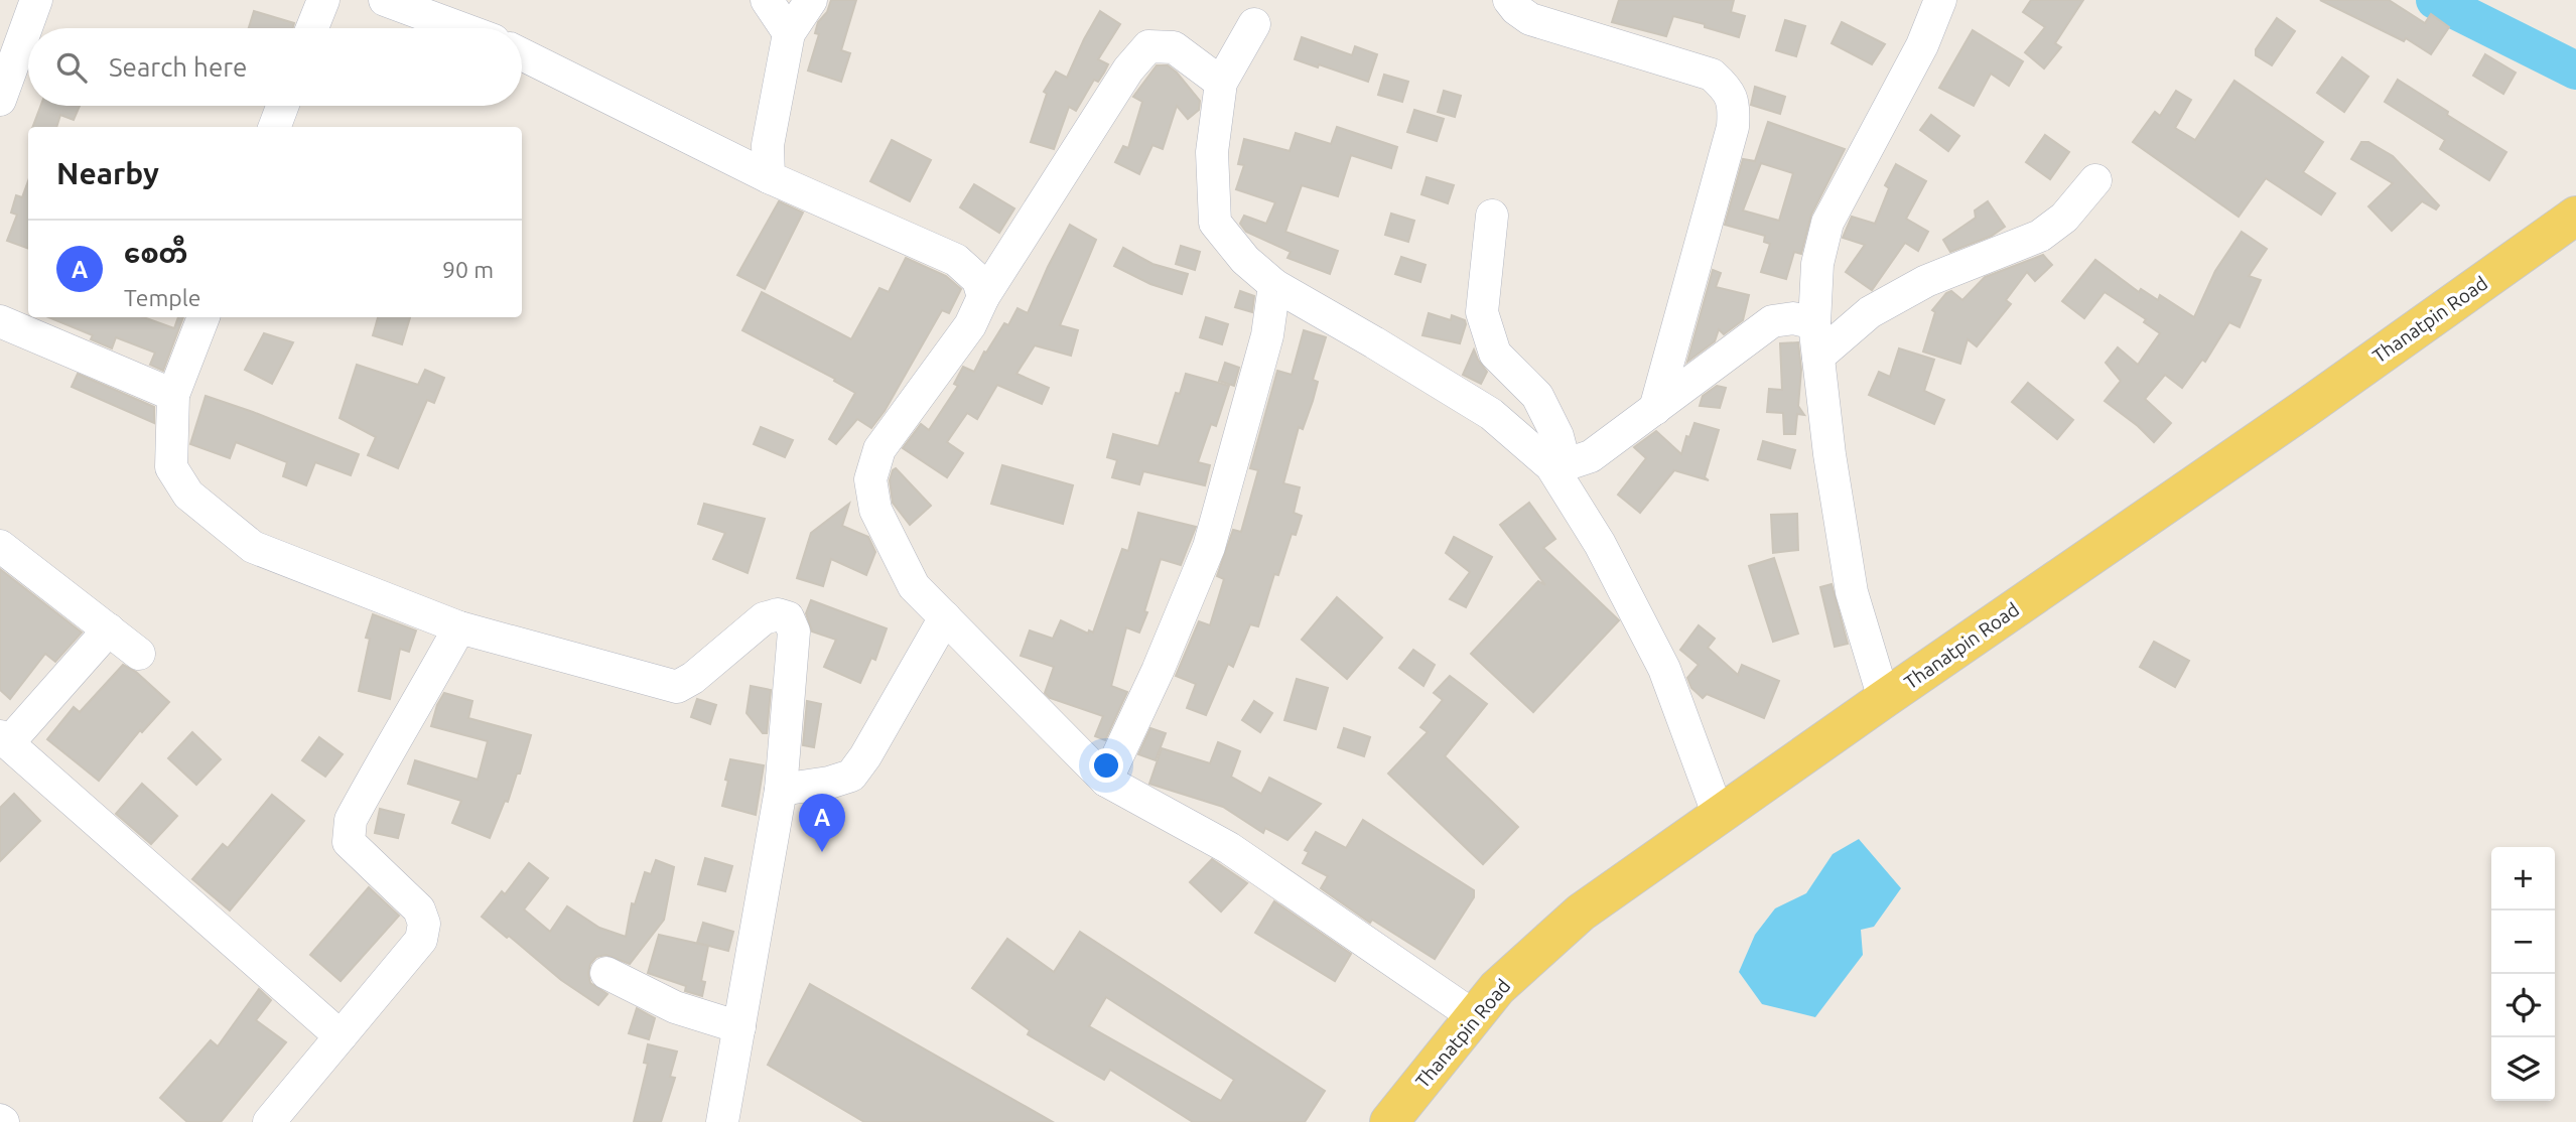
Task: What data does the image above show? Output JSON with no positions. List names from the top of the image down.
{
  "streets": {
    "main road": ["Thanatpin Road"]
  },
  "page": {
    "search": "Search here",
    "heading": "Nearby",
    "list": [
      {
        "mark": "A",
        "name": "စေတီ",
        "note": "Temple",
        "value": "90 m"
      }
    ],
    "pins": "A",
    "map_buttons": ["+", "−"]
  }
}
